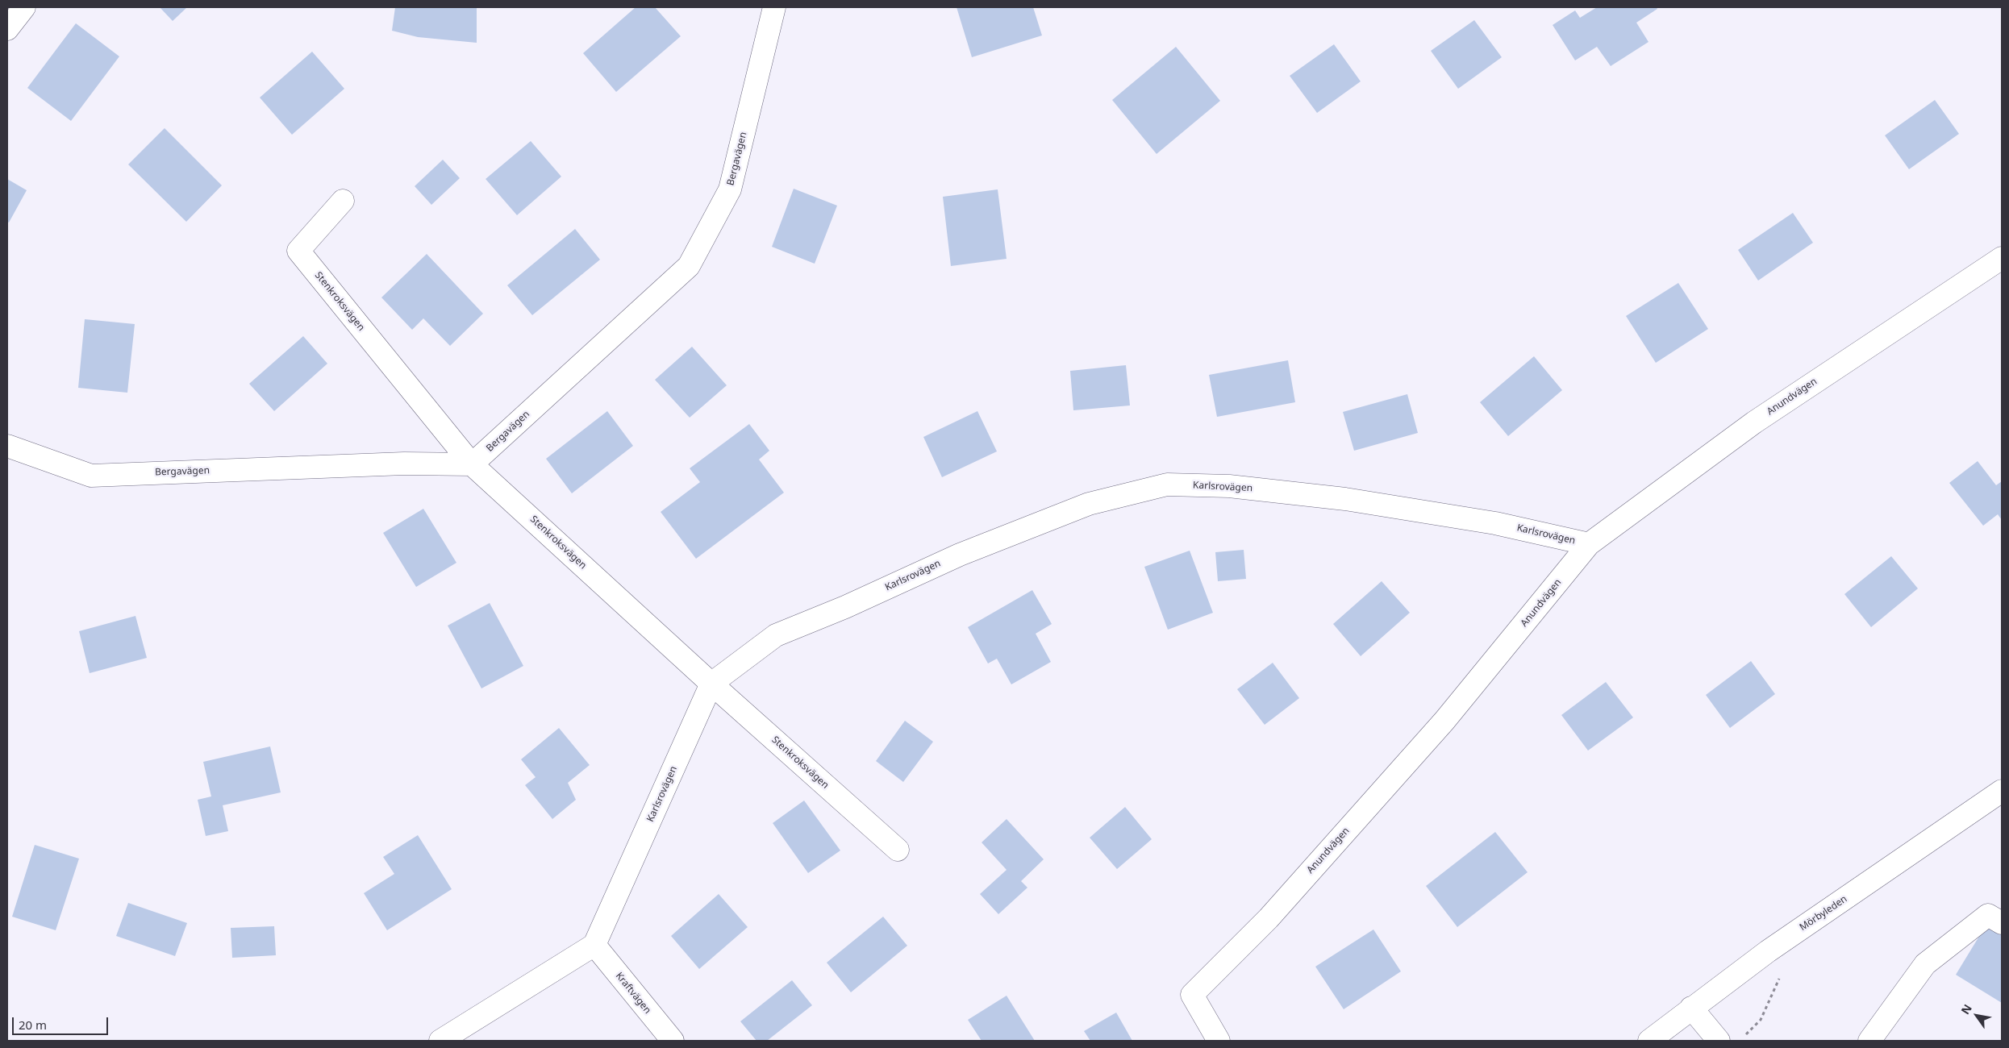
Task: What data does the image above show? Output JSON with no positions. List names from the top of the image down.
{
  "streets": {
    "street": [
      "Bergavägen",
      "Stenkroksvägen",
      "Anundvägen",
      "Karlsrovägen",
      "Mörbyleden",
      "Kraftvägen"
    ]
  },
  "crossings": [
    ["Bergavägen", "Stenkroksvägen"],
    ["Stenkroksvägen", "Karlsrovägen"],
    ["Anundvägen", "Karlsrovägen"],
    ["Karlsrovägen", "Kraftvägen"]
  ],
  "scale_bar": "20 m",
  "north": "top left"
}
